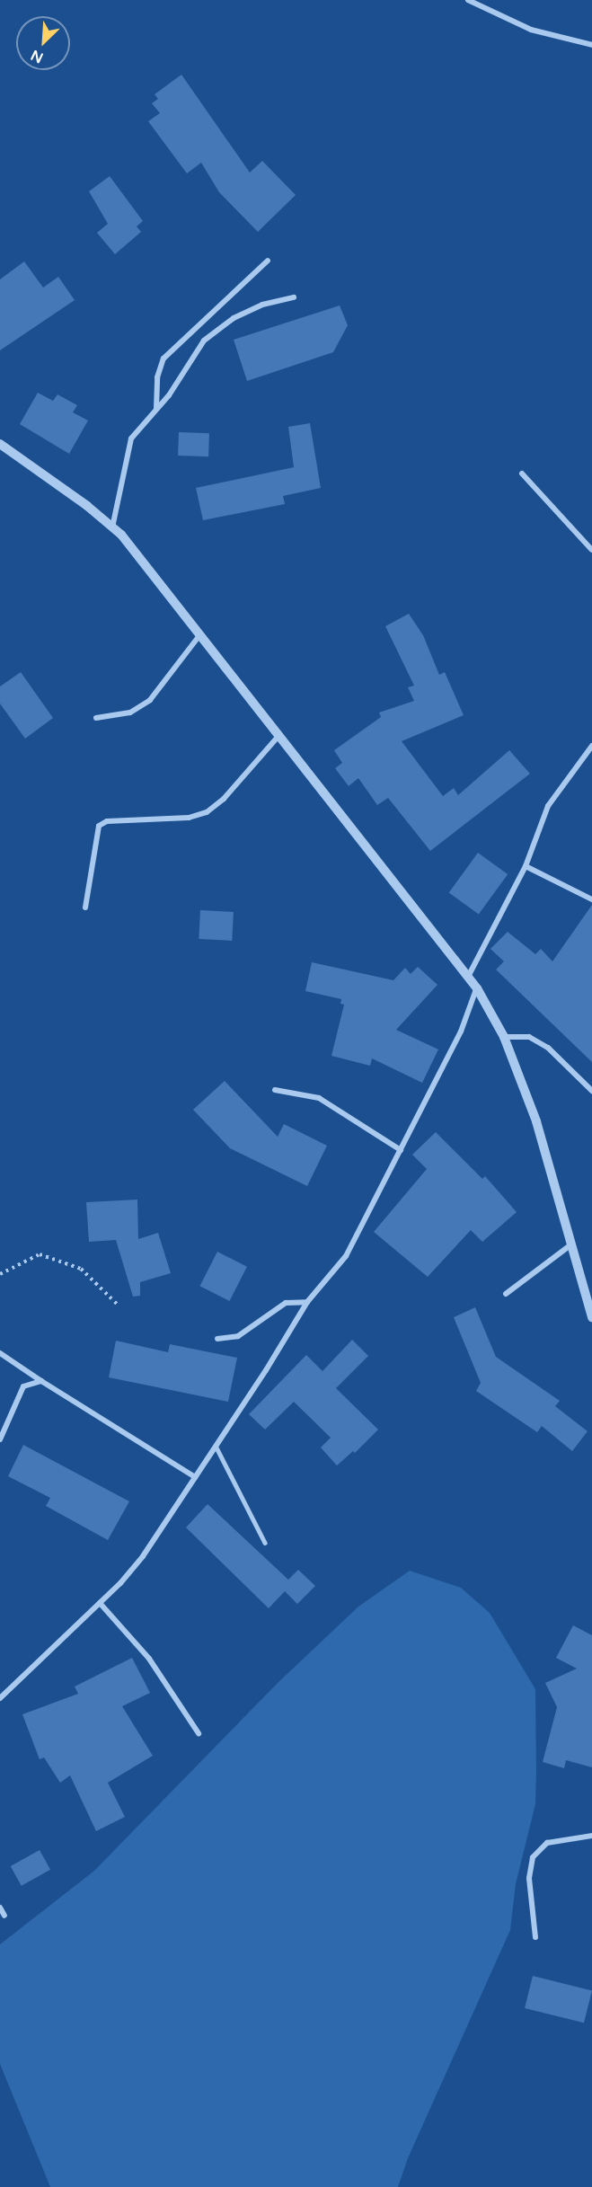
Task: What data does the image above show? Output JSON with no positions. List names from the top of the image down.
{
  "north": "bottom left"
}
